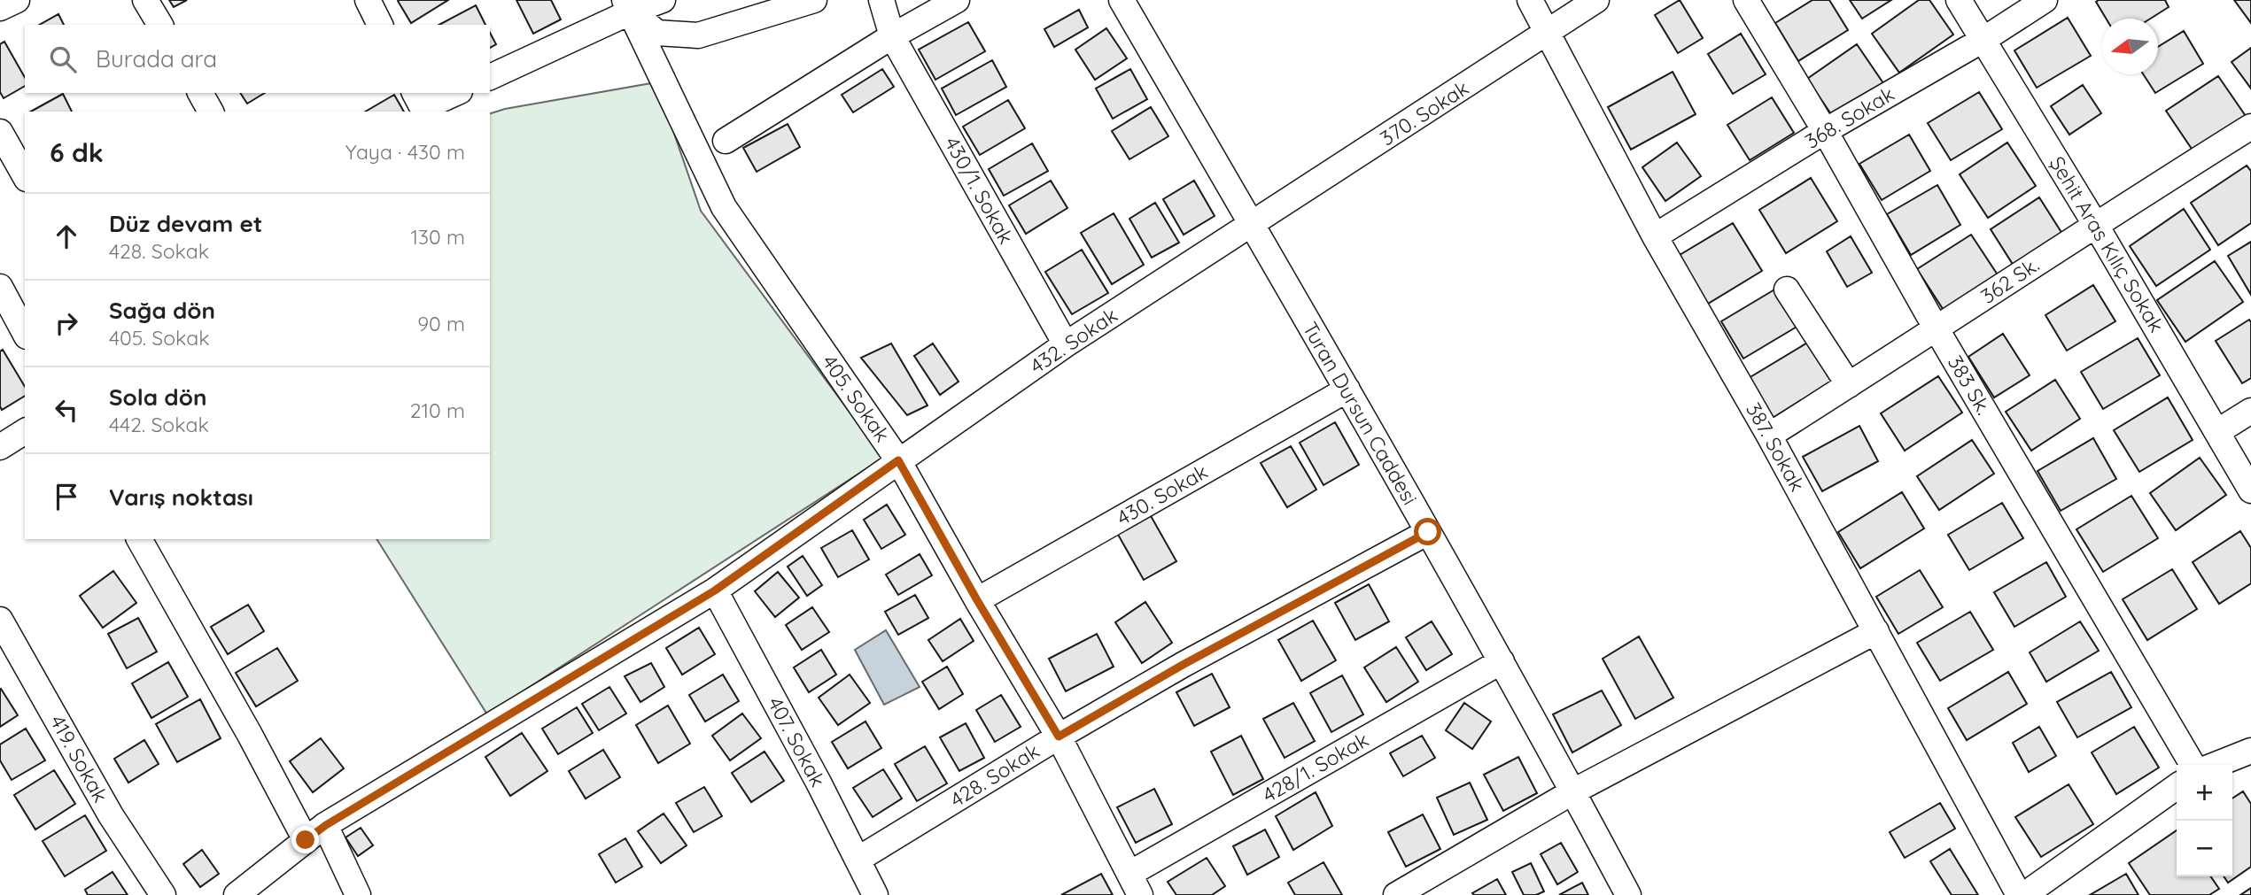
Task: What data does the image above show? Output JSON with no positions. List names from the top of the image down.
{
  "streets": {
    "street": [
      "370. Sokak",
      "368. Sokak",
      "430/1. Sokak",
      "Şehit Aras Kılıç Sokak",
      "362 Sk.",
      "432. Sokak",
      "383 Sk.",
      "405. Sokak",
      "Turan Dursun Caddesi",
      "387. Sokak",
      "430. Sokak",
      "407. Sokak",
      "419. Sokak",
      "428/1. Sokak",
      "428. Sokak"
    ]
  },
  "crossings": [
    ["370. Sokak", "432. Sokak"],
    ["370. Sokak", "Turan Dursun Caddesi"],
    ["370. Sokak", "387. Sokak"],
    ["368. Sokak", "Şehit Aras Kılıç Sokak"],
    ["368. Sokak", "383 Sk."],
    ["368. Sokak", "387. Sokak"],
    ["430/1. Sokak", "432. Sokak"],
    ["Şehit Aras Kılıç Sokak", "362 Sk."],
    ["362 Sk.", "383 Sk."],
    ["362 Sk.", "387. Sokak"],
    ["432. Sokak", "405. Sokak"],
    ["432. Sokak", "Turan Dursun Caddesi"],
    ["432. Sokak", "407. Sokak"],
    ["405. Sokak", "430. Sokak"],
    ["405. Sokak", "428/1. Sokak"],
    ["405. Sokak", "428. Sokak"],
    ["Turan Dursun Caddesi", "430. Sokak"],
    ["Turan Dursun Caddesi", "428/1. Sokak"],
    ["Turan Dursun Caddesi", "428. Sokak"],
    ["407. Sokak", "428. Sokak"]
  ],
  "north": "left",
  "page": {
    "search": "Burada ara",
    "heading": ["6 dk", "Yaya · 430 m"],
    "list": [
      ["Düz devam et", "428. Sokak", "130 m"],
      ["Sağa dön", "405. Sokak", "90 m"],
      ["Sola dön", "442. Sokak", "210 m"],
      "Varış noktası"
    ],
    "map_buttons": ["+", "−"]
  }
}
